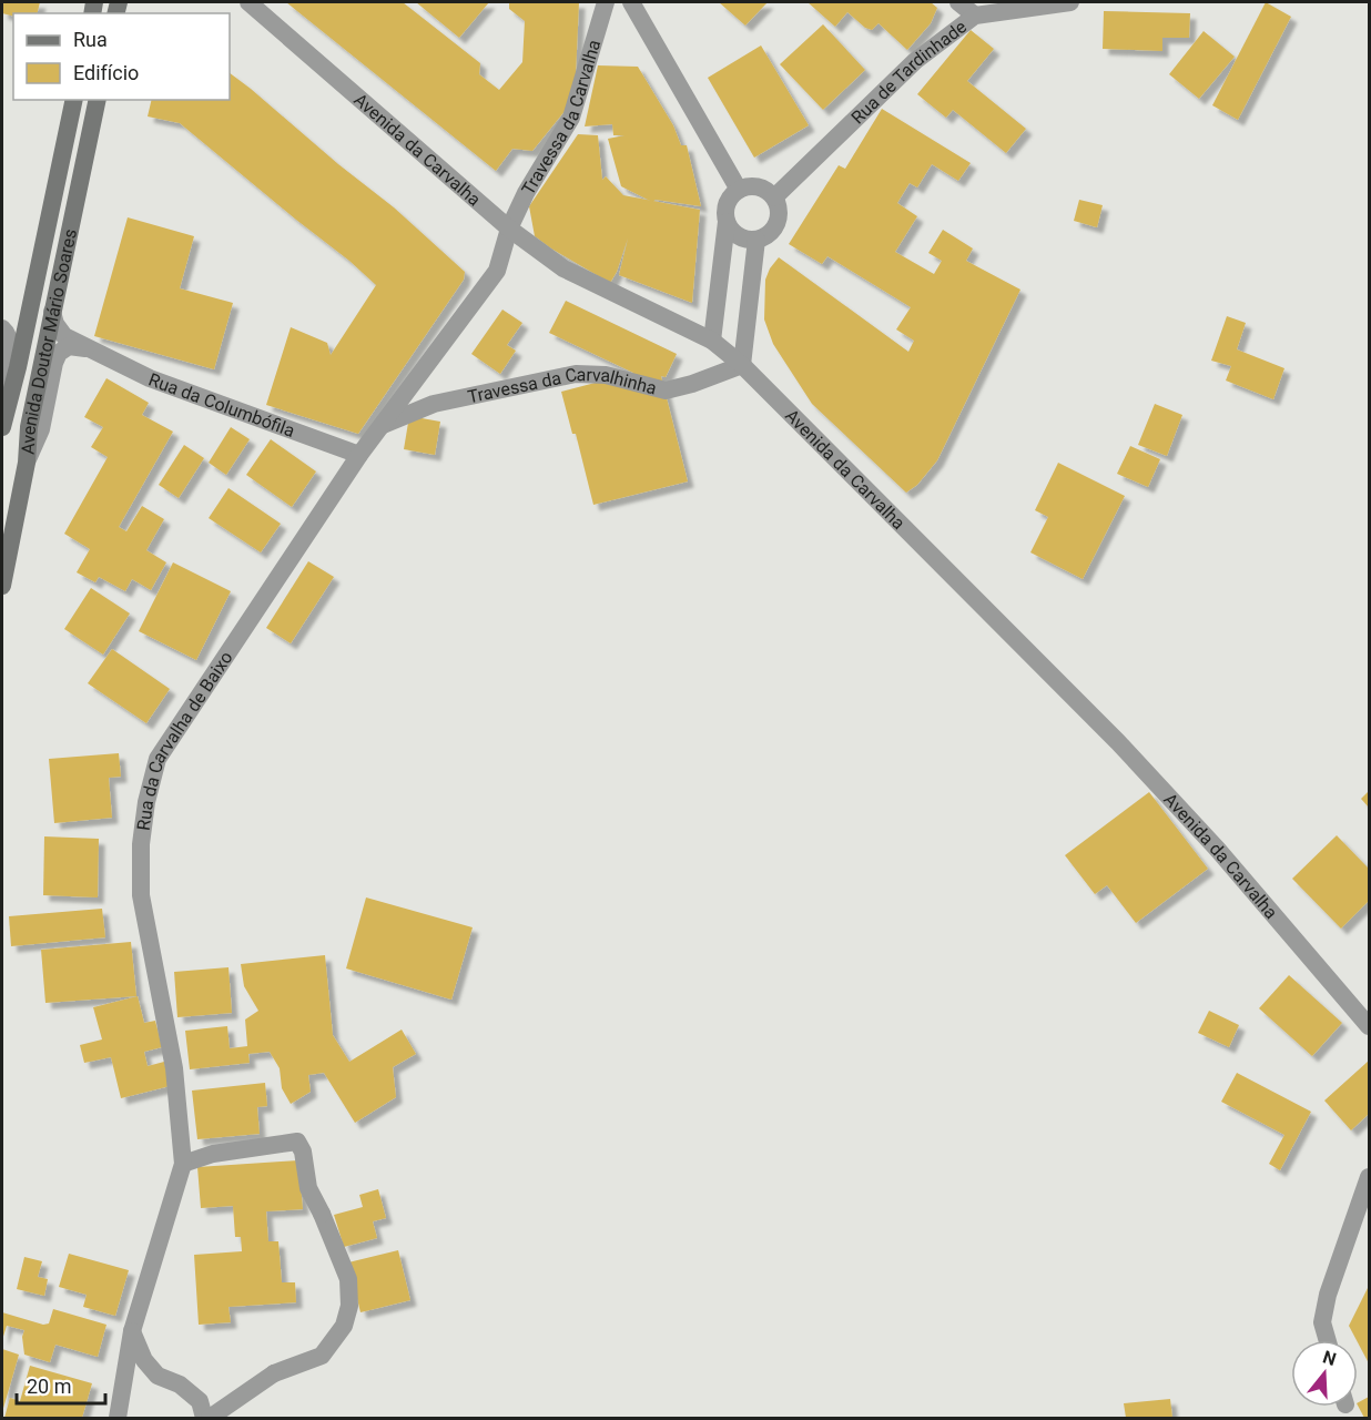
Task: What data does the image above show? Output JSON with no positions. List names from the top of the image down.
{
  "streets": {
    "main road": ["Avenida Doutor Mário Soares"],
    "street": [
      "Rua de Tardinhade",
      "Travessa da Carvalha",
      "Avenida da Carvalha",
      "Travessa da Carvalhinha",
      "Rua da Columbófila",
      "Rua da Carvalha de Baixo"
    ]
  },
  "crossings": [
    ["Travessa da Carvalha", "Avenida da Carvalha"],
    ["Travessa da Carvalha", "Rua da Carvalha de Baixo"],
    ["Avenida da Carvalha", "Travessa da Carvalhinha"],
    ["Avenida da Carvalha", "Rua da Carvalha de Baixo"],
    ["Avenida Doutor Mário Soares", "Rua da Columbófila"],
    ["Travessa da Carvalhinha", "Rua da Carvalha de Baixo"],
    ["Rua da Columbófila", "Rua da Carvalha de Baixo"]
  ],
  "legend": ["Rua", "Edifício"],
  "scale_bar": "20 m",
  "north": "top"
}
